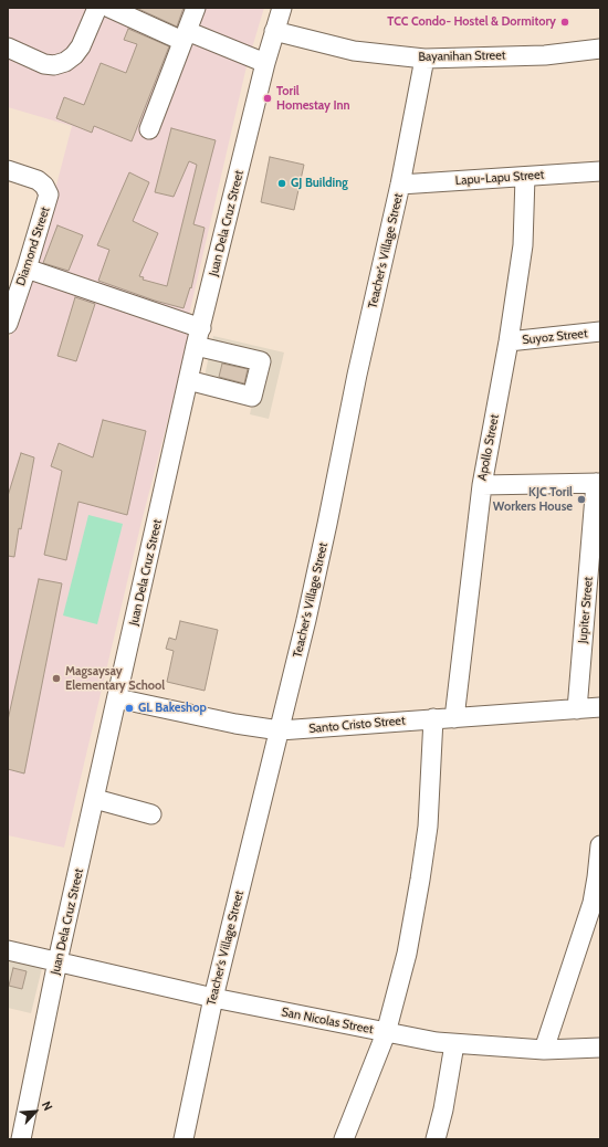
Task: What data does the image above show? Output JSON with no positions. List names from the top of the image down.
{
  "streets": {
    "street": [
      "Bayanihan Street",
      "Lapu-Lapu Street",
      "Juan Dela Cruz Street",
      "Diamond Street",
      "Teacher's Village Street",
      "Suyoz Street",
      "Apollo Street",
      "Jupiter Street",
      "Santo Cristo Street",
      "San Nicolas Street"
    ]
  },
  "crossings": [
    ["Bayanihan Street", "Juan Dela Cruz Street"],
    ["Bayanihan Street", "Teacher's Village Street"],
    ["Lapu-Lapu Street", "Teacher's Village Street"],
    ["Lapu-Lapu Street", "Apollo Street"],
    ["Juan Dela Cruz Street", "Santo Cristo Street"],
    ["Juan Dela Cruz Street", "San Nicolas Street"],
    ["Teacher's Village Street", "Santo Cristo Street"],
    ["Teacher's Village Street", "San Nicolas Street"],
    ["Suyoz Street", "Apollo Street"],
    ["Apollo Street", "Santo Cristo Street"],
    ["Jupiter Street", "Santo Cristo Street"]
  ],
  "places": [
    "TCC Condo- Hostel & Dormitory",
    "Toril Homestay Inn",
    "GJ Building",
    "KJC Toril Workers House",
    "Magsaysay Elementary School",
    "GL Bakeshop"
  ],
  "north": "top right"
}
